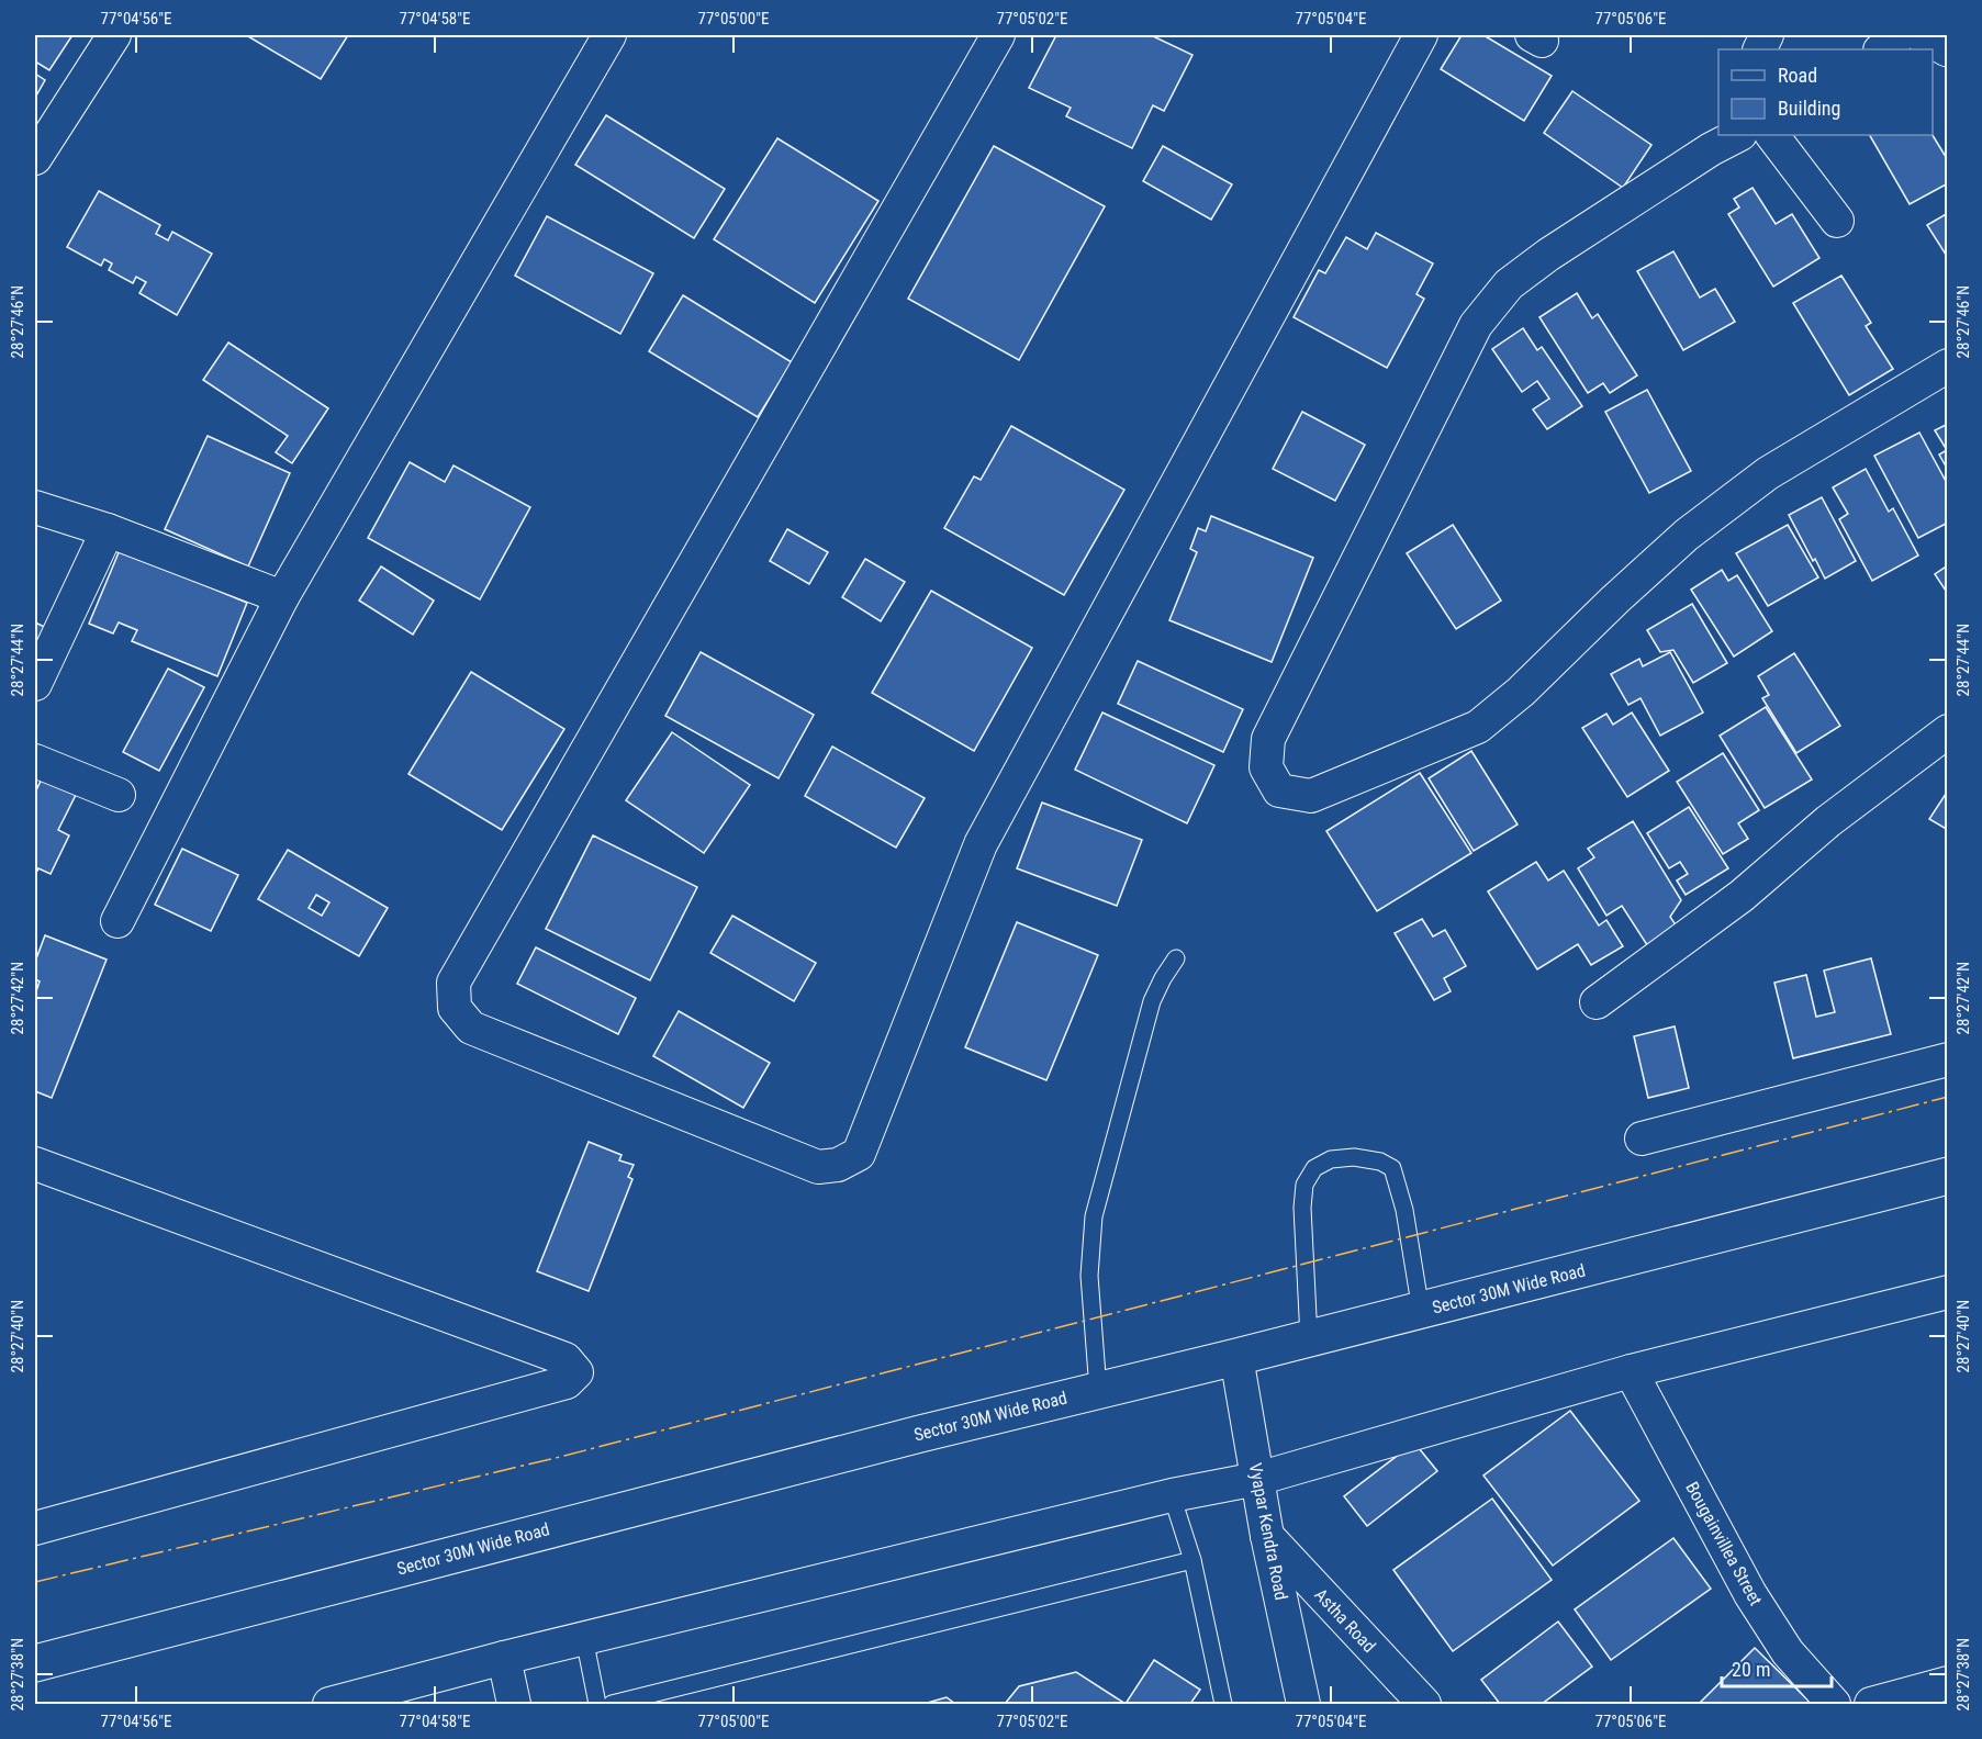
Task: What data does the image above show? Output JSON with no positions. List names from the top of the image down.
{
  "streets": {
    "main road": ["Sector 30M Wide Road"],
    "street": ["Vyapar Kendra Road", "Bougainvillea Street", "Astha Road"]
  },
  "crossings": [
    ["Sector 30M Wide Road", "Vyapar Kendra Road"],
    ["Vyapar Kendra Road", "Astha Road"]
  ],
  "legend": ["Road", "Building"],
  "scale_bar": "20 m",
  "coordinates": [
    "77°04'56\"E",
    "77°04'58\"E",
    "77°05'00\"E",
    "77°05'02\"E",
    "77°05'04\"E",
    "77°05'06\"E",
    "28°27'46\"N",
    "28°27'44\"N",
    "28°27'42\"N",
    "28°27'40\"N",
    "28°27'38\"N"
  ]
}
